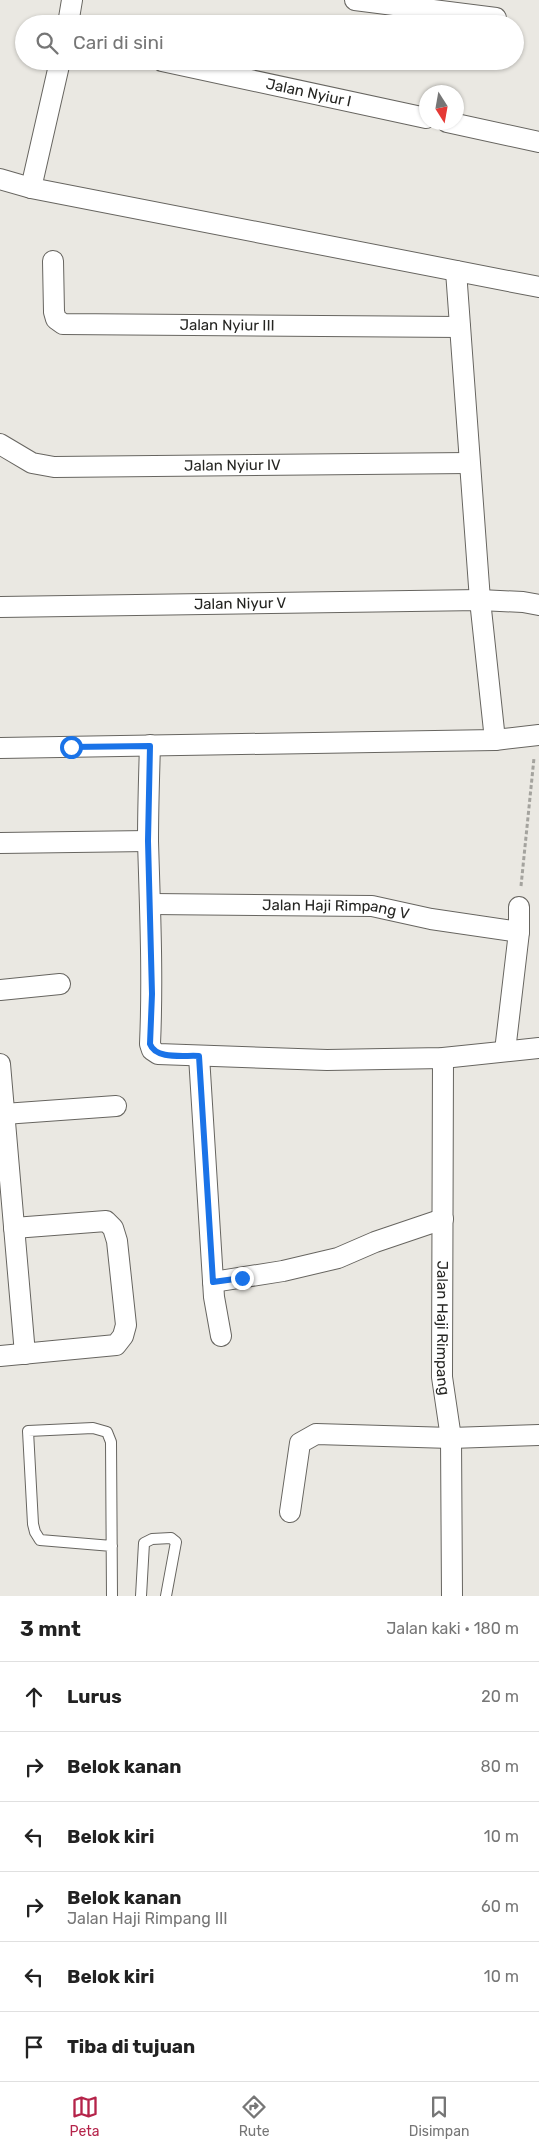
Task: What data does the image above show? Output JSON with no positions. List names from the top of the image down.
{
  "streets": {
    "street": [
      "Jalan Nyiur I",
      "Jalan Nyiur III",
      "Jalan Nyiur IV",
      "Jalan Niyur V",
      "Jalan Haji Rimpang V",
      "Jalan Haji Rimpang"
    ]
  },
  "north": "bottom",
  "page": {
    "search": "Cari di sini",
    "heading": ["3 mnt", "Jalan kaki · 180 m"],
    "list": [
      ["Lurus", "20 m"],
      ["Belok kanan", "80 m"],
      ["Belok kiri", "10 m"],
      ["Belok kanan", "Jalan Haji Rimpang III", "60 m"],
      ["Belok kiri", "10 m"],
      "Tiba di tujuan"
    ],
    "nav": ["Peta", "Rute", "Disimpan"]
  }
}
